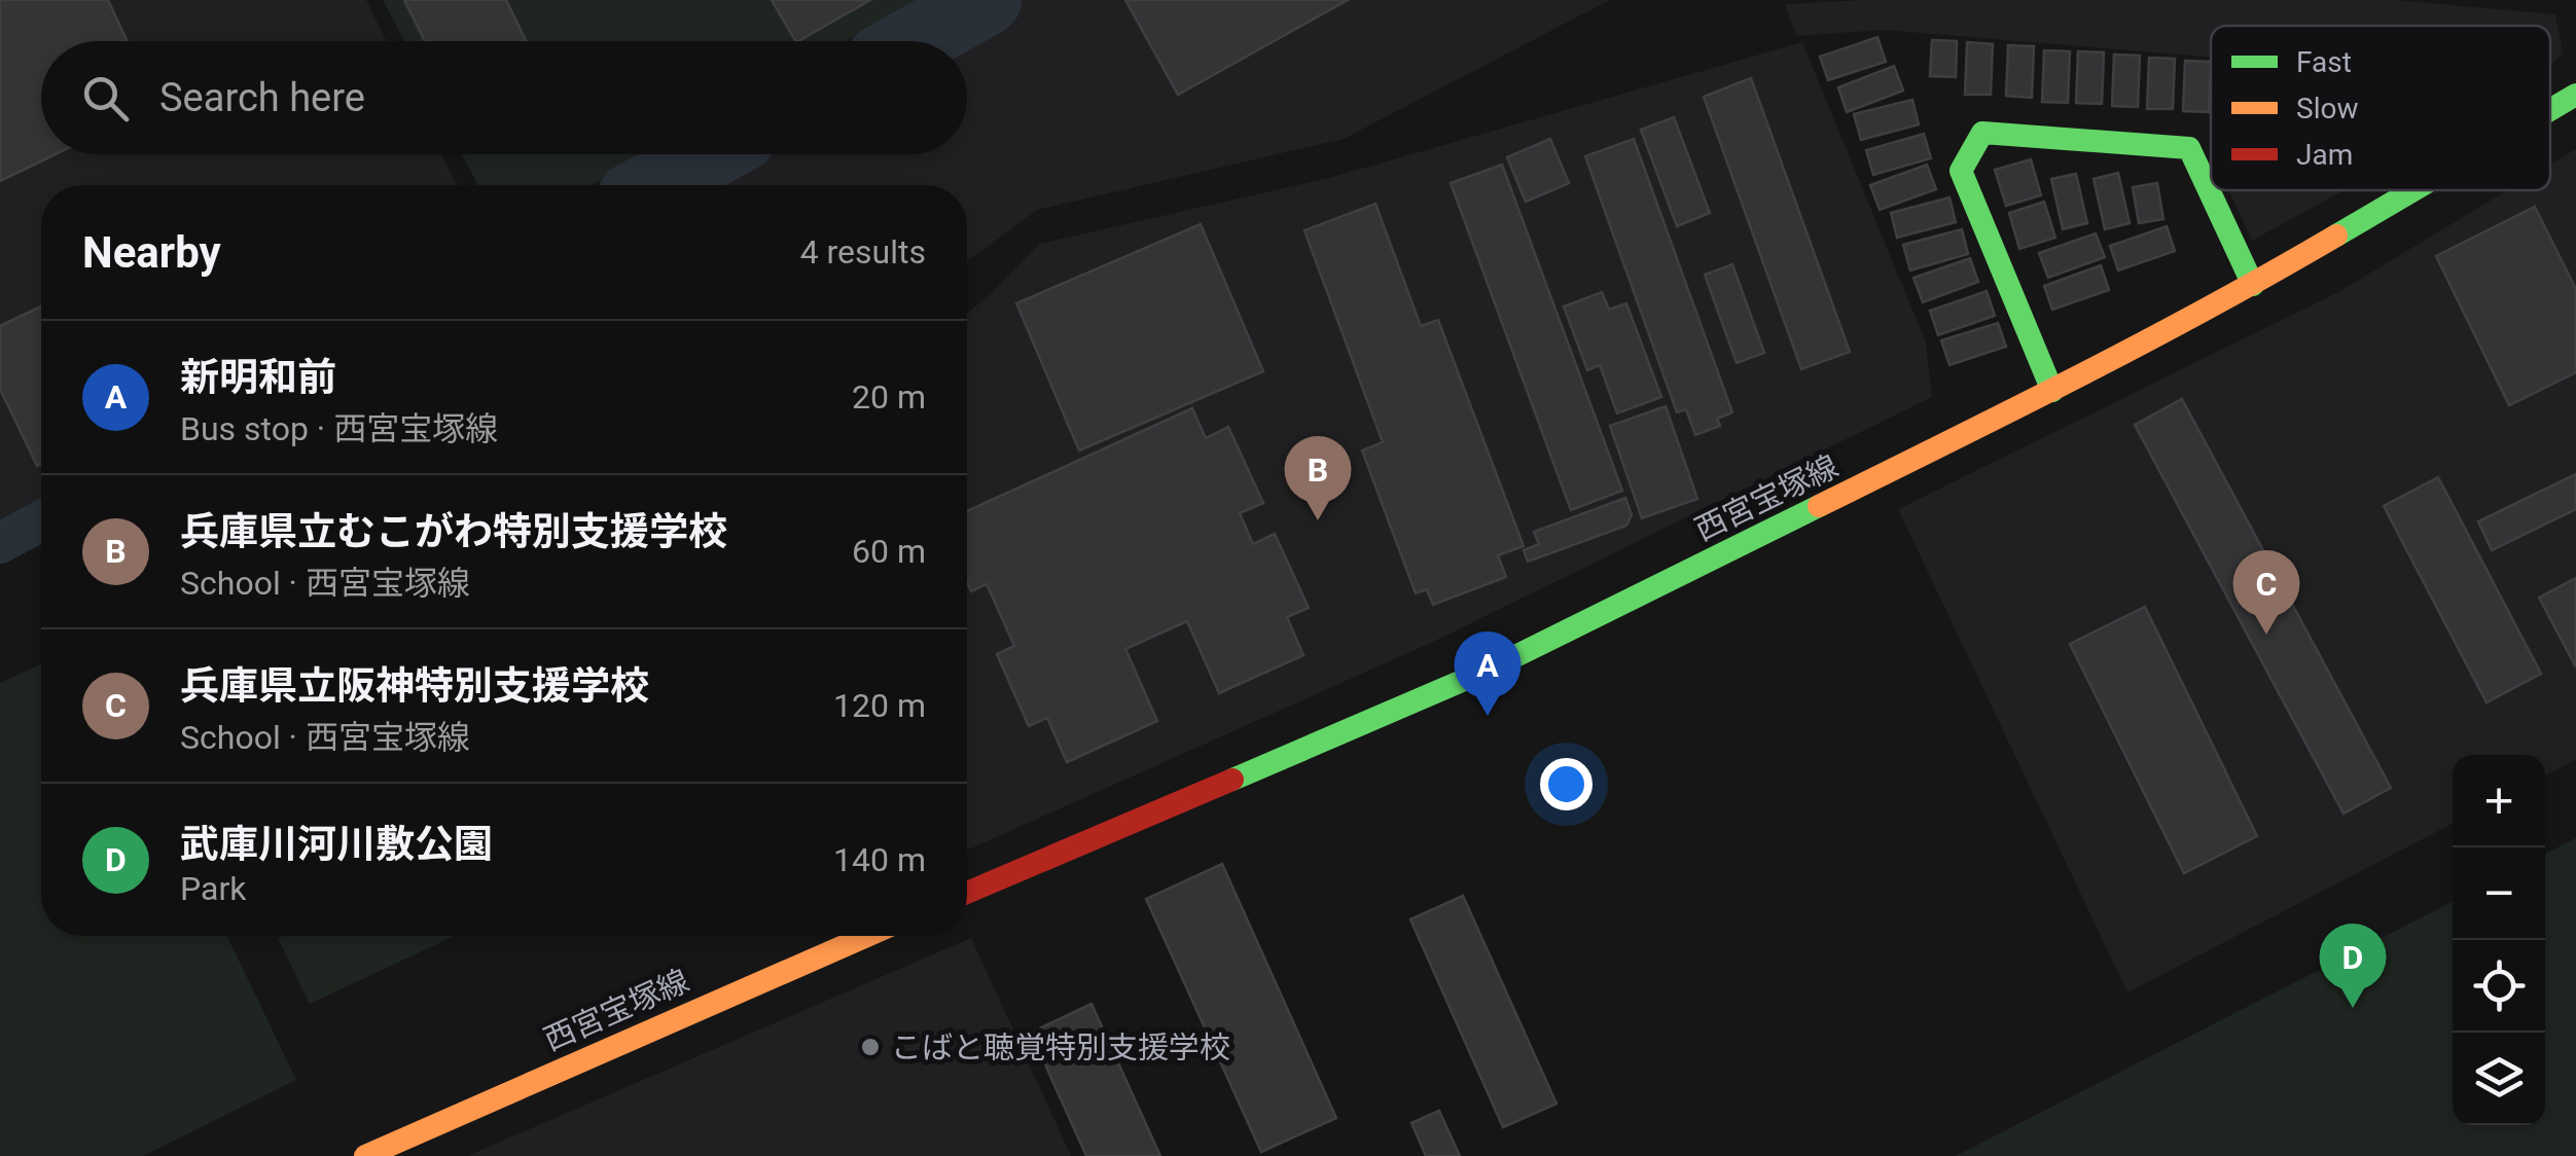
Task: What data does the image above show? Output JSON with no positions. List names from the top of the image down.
{
  "streets": {
    "main road": ["西宮宝塚線"]
  },
  "places": ["こばと聴覚特別支援学校"],
  "legend": ["Fast", "Slow", "Jam"],
  "page": {
    "search": "Search here",
    "heading": ["Nearby", "4 results"],
    "list": [
      {
        "mark": "A",
        "name": "新明和前",
        "note": "Bus stop · 西宮宝塚線",
        "value": "20 m"
      },
      {
        "mark": "B",
        "name": "兵庫県立むこがわ特別支援学校",
        "note": "School · 西宮宝塚線",
        "value": "60 m"
      },
      {
        "mark": "C",
        "name": "兵庫県立阪神特別支援学校",
        "note": "School · 西宮宝塚線",
        "value": "120 m"
      },
      {
        "mark": "D",
        "name": "武庫川河川敷公園",
        "note": "Park",
        "value": "140 m"
      }
    ],
    "pins": [
      "B",
      "C",
      "A",
      "D"
    ],
    "map_buttons": ["+", "−"]
  }
}
